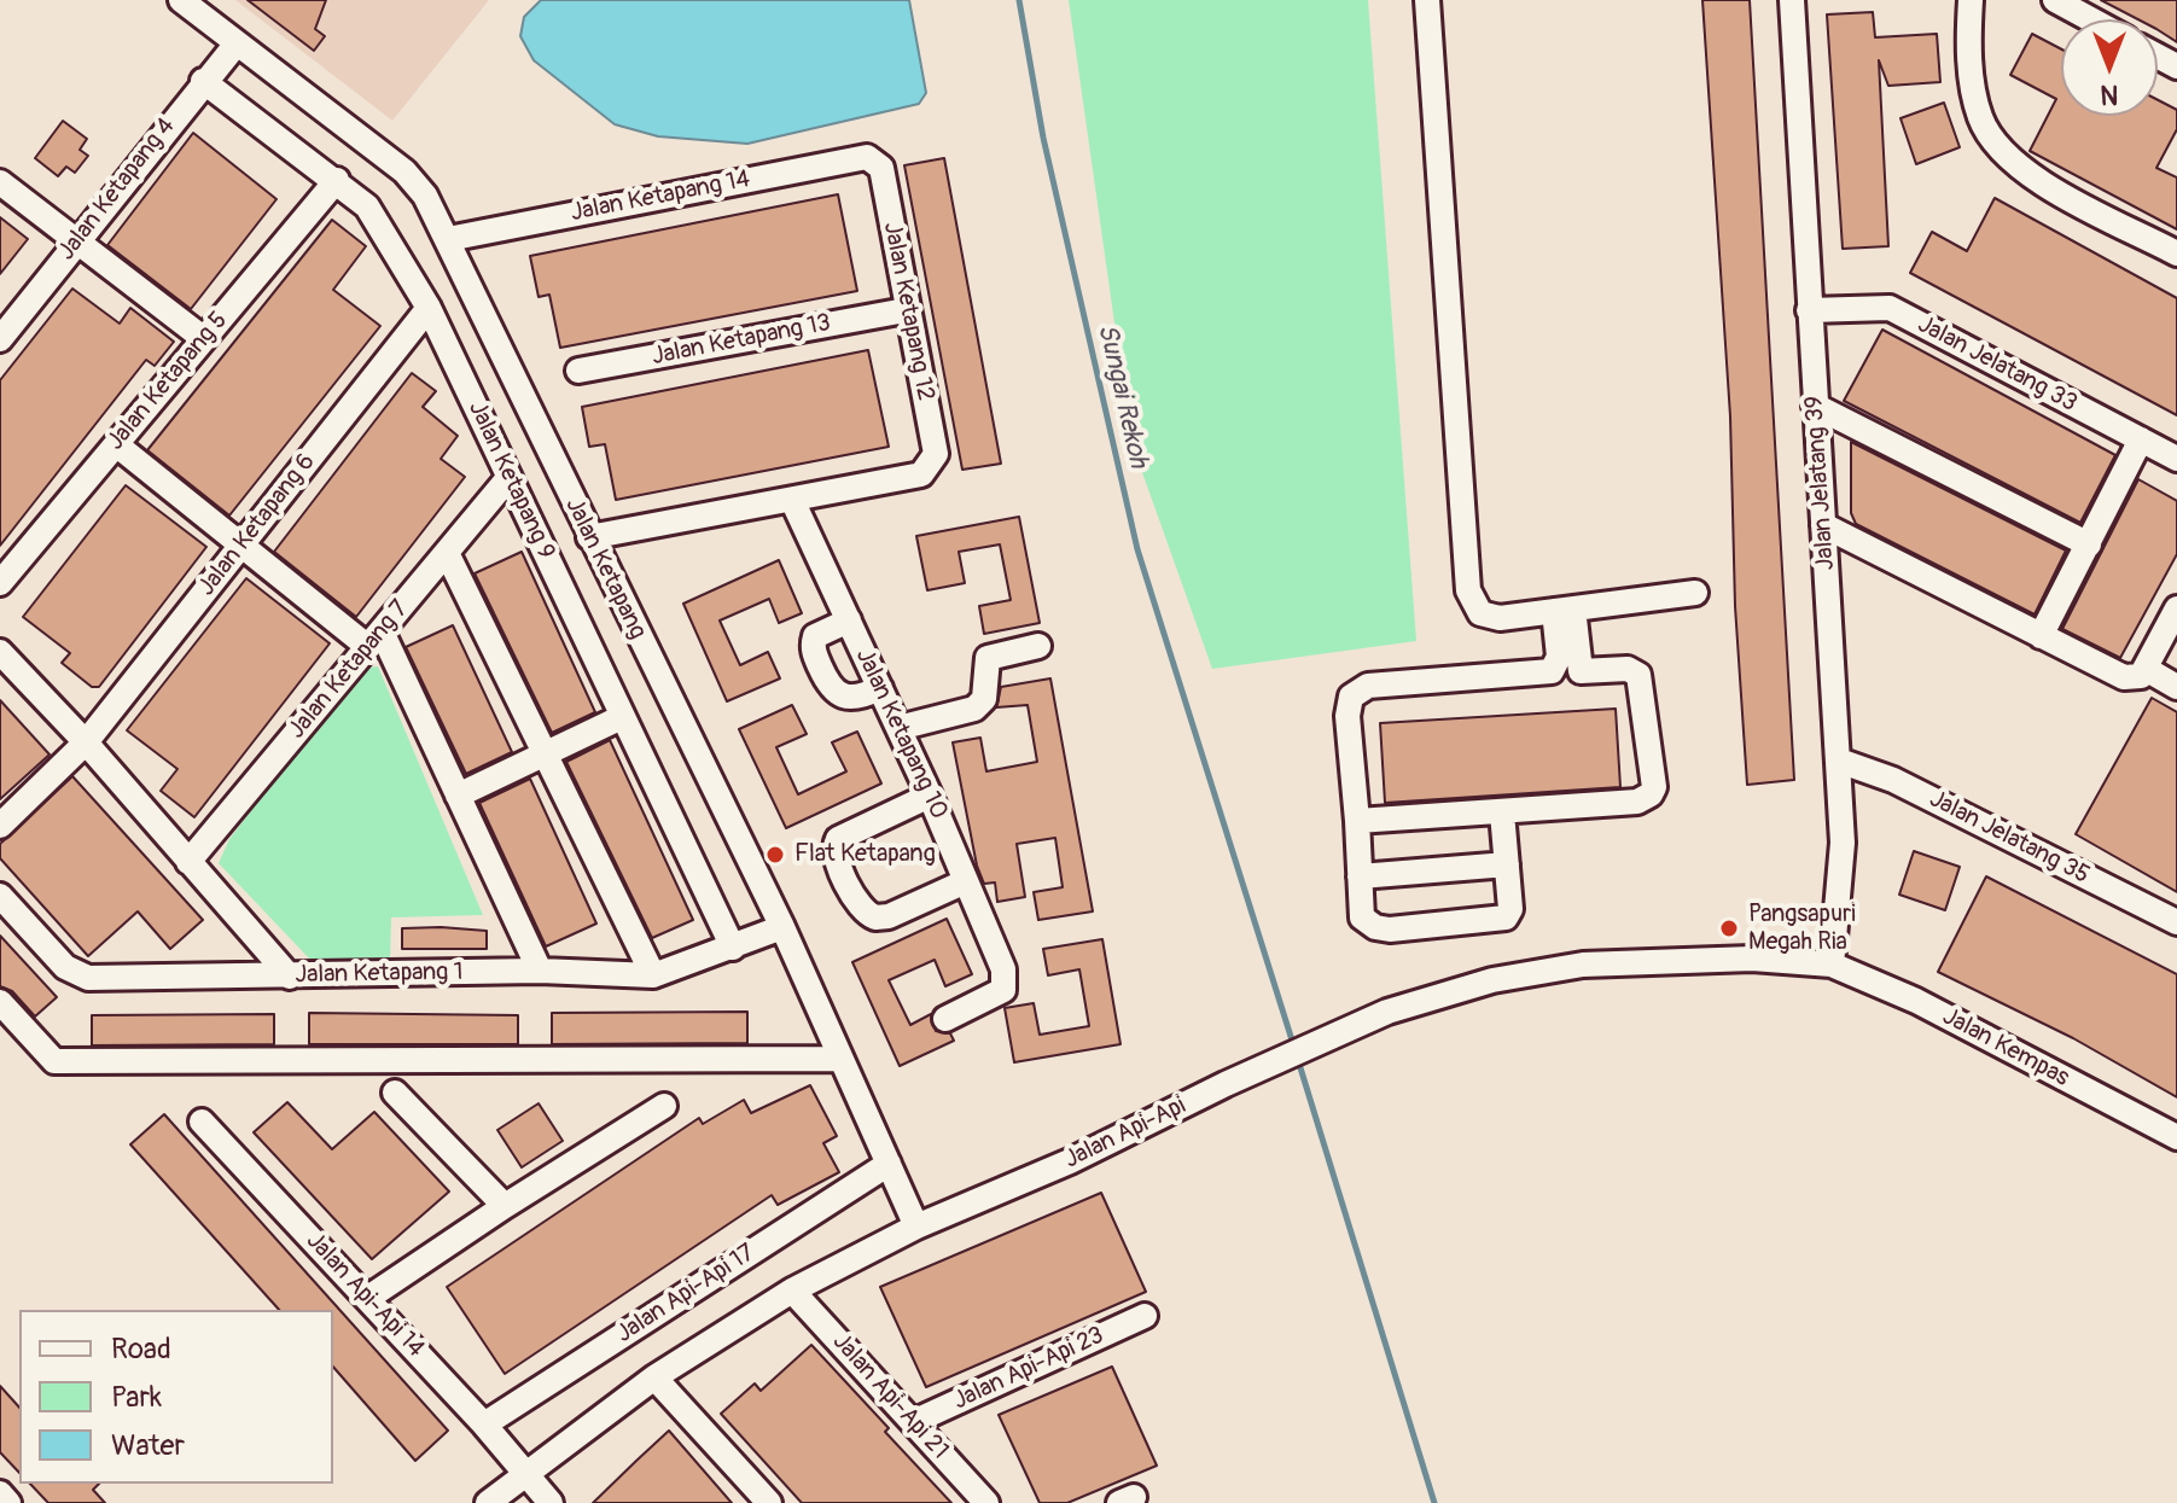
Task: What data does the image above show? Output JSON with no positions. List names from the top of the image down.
{
  "streets": {
    "street": [
      "Jalan Ketapang 4",
      "Jalan Ketapang 14",
      "Jalan Ketapang 12",
      "Jalan Ketapang 13",
      "Jalan Jelatang 33",
      "Jalan Ketapang 5",
      "Jalan Ketapang 9",
      "Jalan Jelatang 39",
      "Jalan Ketapang 6",
      "Jalan Ketapang",
      "Jalan Ketapang 7",
      "Jalan Ketapang 10",
      "Jalan Jelatang 35",
      "Jalan Ketapang 1",
      "Jalan Kempas",
      "Jalan Api-Api",
      "Jalan Api-Api 17",
      "Jalan Api-Api 14",
      "Jalan Api-Api 23",
      "Jalan Api-Api 21"
    ]
  },
  "crossings": [
    ["Jalan Ketapang 4", "Jalan Ketapang 9"],
    ["Jalan Ketapang 4", "Jalan Ketapang"],
    ["Jalan Ketapang 14", "Jalan Ketapang 12"],
    ["Jalan Ketapang 14", "Jalan Ketapang"],
    ["Jalan Ketapang 12", "Jalan Ketapang 13"],
    ["Jalan Ketapang 12", "Jalan Ketapang 10"],
    ["Jalan Jelatang 33", "Jalan Jelatang 39"],
    ["Jalan Ketapang 5", "Jalan Ketapang 9"],
    ["Jalan Ketapang 9", "Jalan Ketapang 6"],
    ["Jalan Ketapang 9", "Jalan Ketapang 7"],
    ["Jalan Ketapang 9", "Jalan Ketapang 1"],
    ["Jalan Jelatang 39", "Jalan Jelatang 35"],
    ["Jalan Jelatang 39", "Jalan Kempas"],
    ["Jalan Jelatang 39", "Jalan Api-Api"],
    ["Jalan Ketapang", "Jalan Ketapang 1"],
    ["Jalan Ketapang", "Jalan Api-Api"],
    ["Jalan Ketapang", "Jalan Api-Api 17"],
    ["Jalan Kempas", "Jalan Api-Api"],
    ["Jalan Api-Api", "Jalan Api-Api 14"],
    ["Jalan Api-Api", "Jalan Api-Api 21"],
    ["Jalan Api-Api 17", "Jalan Api-Api 14"],
    ["Jalan Api-Api 23", "Jalan Api-Api 21"]
  ],
  "water": ["Sungai Rekoh"],
  "places": ["Flat Ketapang", "Pangsapuri Megah Ria"],
  "legend": ["Road", "Park", "Water"],
  "north": "bottom"
}
